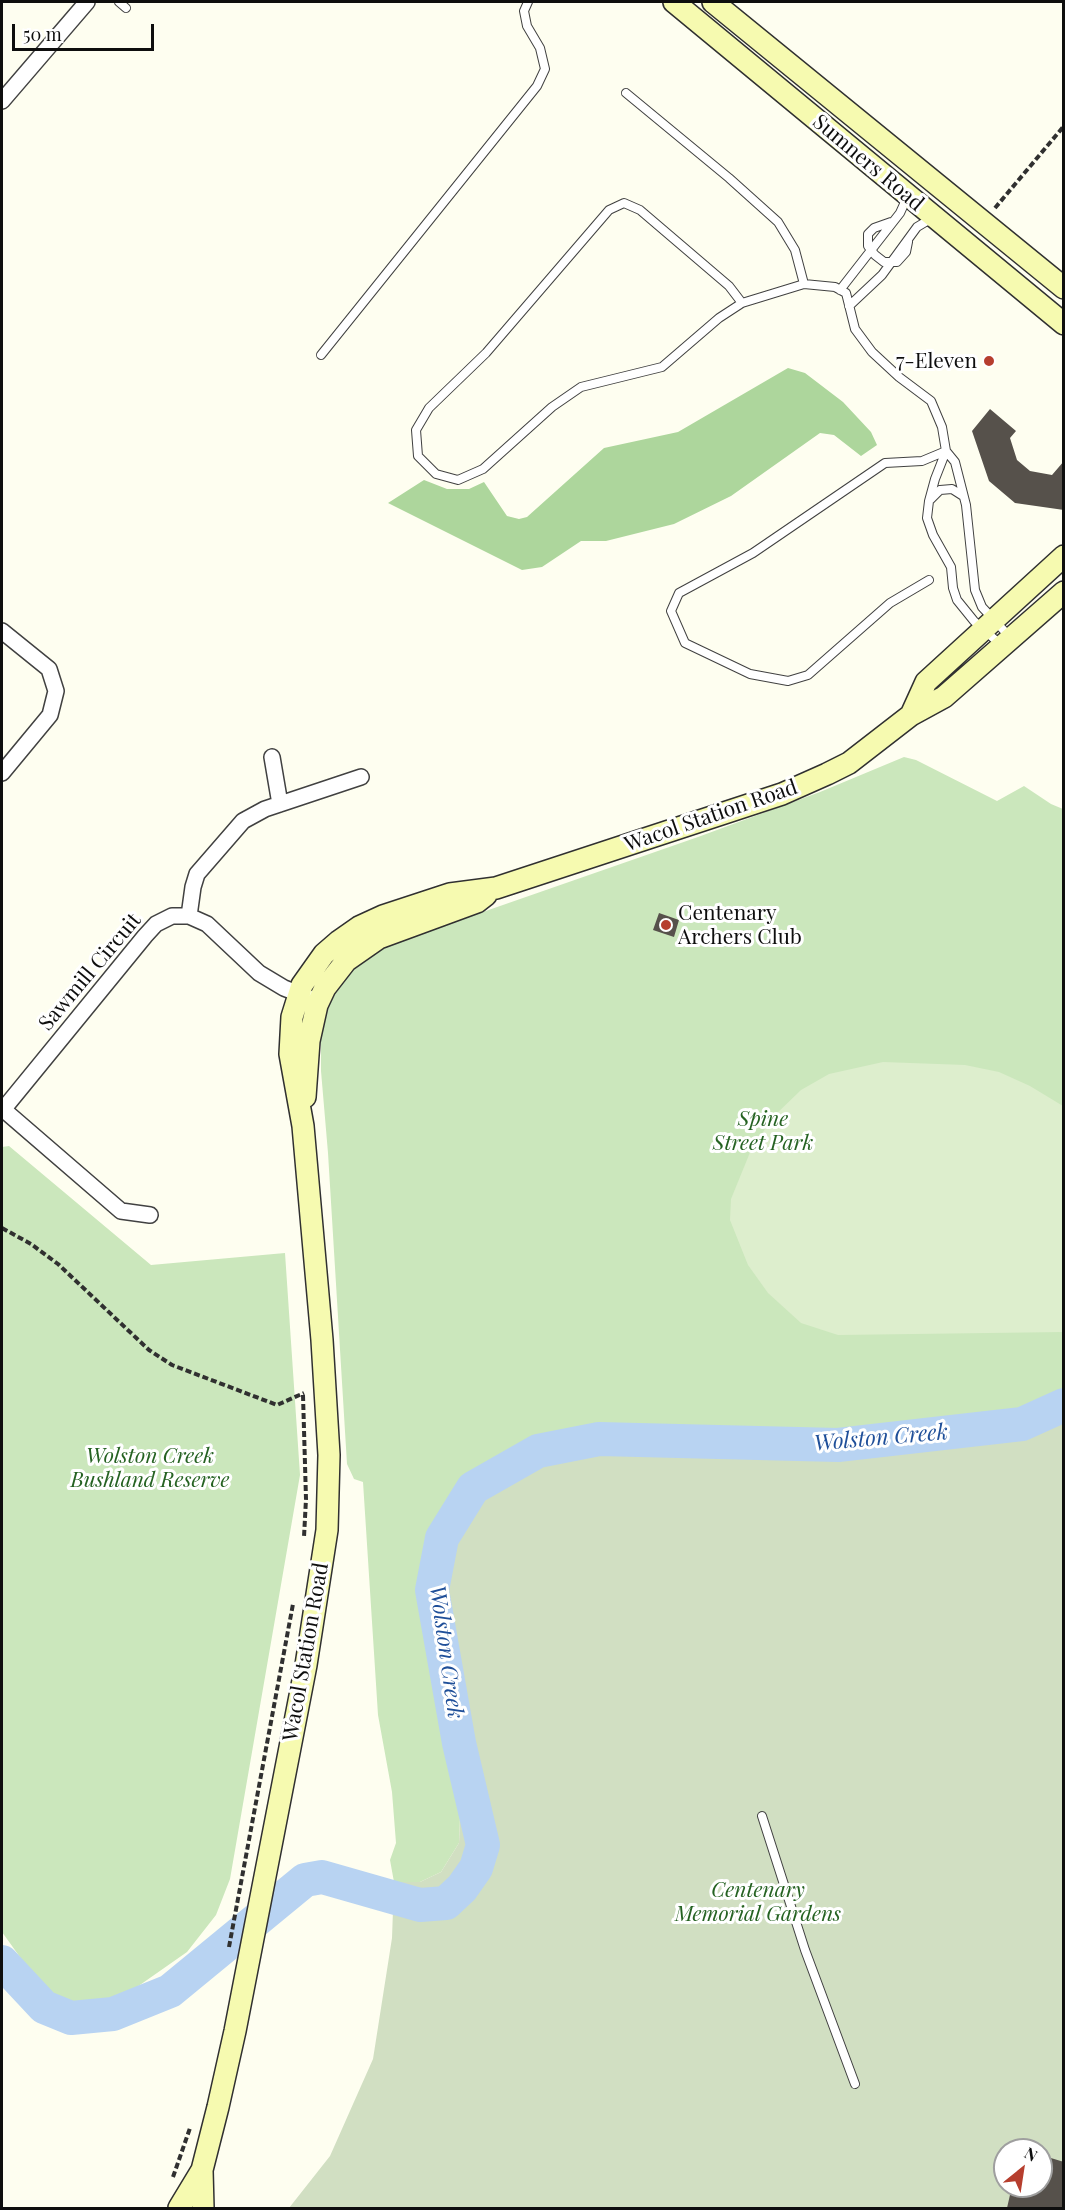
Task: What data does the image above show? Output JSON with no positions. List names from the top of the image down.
{
  "streets": {
    "main road": ["Sumners Road", "Wacol Station Road"],
    "street": ["Sawmill Circuit"]
  },
  "water": ["Wolston Creek"],
  "parks": ["Spine Street Park", "Wolston Creek Bushland Reserve", "Centenary Memorial Gardens"],
  "places": ["7-Eleven", "Centenary Archers Club"],
  "scale_bar": "50 m",
  "north": "top right"
}
